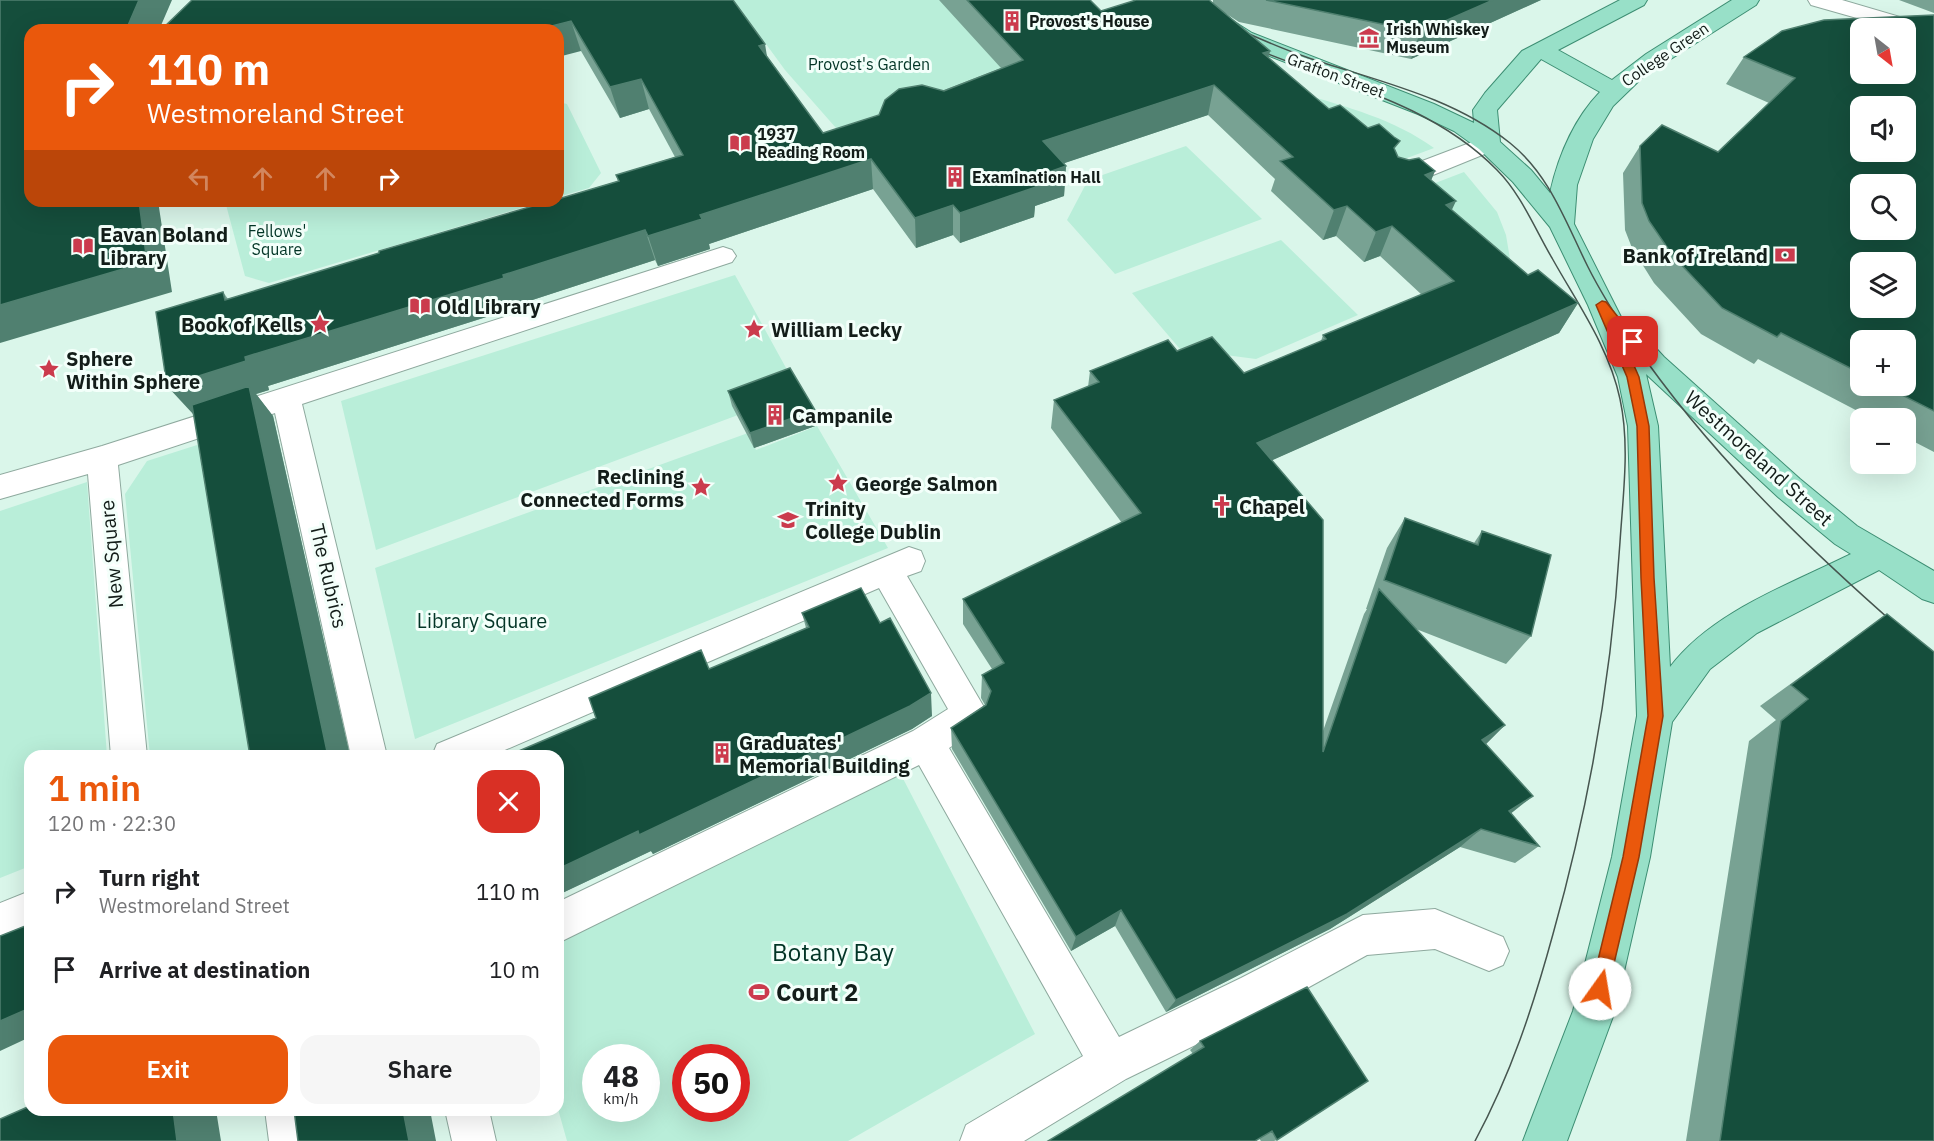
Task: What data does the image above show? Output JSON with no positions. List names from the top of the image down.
{
  "streets": {
    "main road": ["College Green", "Grafton Street", "Westmoreland Street"],
    "street": ["New Square", "The Rubrics"]
  },
  "crossings": [
    ["College Green", "Grafton Street"],
    ["College Green", "Westmoreland Street"]
  ],
  "parks": [
    "Provost's Garden",
    "Fellows' Square",
    "Library Square",
    "Botany Bay"
  ],
  "places": {
    "building": [
      "Provost's House",
      "Examination Hall",
      "Campanile",
      "Graduates' Memorial Building"
    ],
    "museum": ["Irish Whiskey Museum"],
    "library": ["1937 Reading Room", "Eavan Boland Library", "Old Library"],
    "bank": ["Bank of Ireland"],
    "place": [
      "Book of Kells",
      "William Lecky",
      "Sphere Within Sphere",
      "George Salmon",
      "Reclining Connected Forms"
    ],
    "church": ["Chapel"],
    "school or university": ["Trinity College Dublin"],
    "sports": ["Court 2"]
  },
  "north": "bottom right",
  "page": {
    "map_buttons": ["+", "−"],
    "turn": ["110 m", "Westmoreland Street"],
    "heading": ["1 min", "120 m · 22:30"],
    "list": [
      {
        "name": "Turn right",
        "note": "Westmoreland Street",
        "value": "110 m"
      },
      {
        "name": "Arrive at destination",
        "value": "10 m"
      }
    ],
    "buttons": ["Exit", "Share"],
    "speed": "48 km/h",
    "limit": "50"
  }
}
